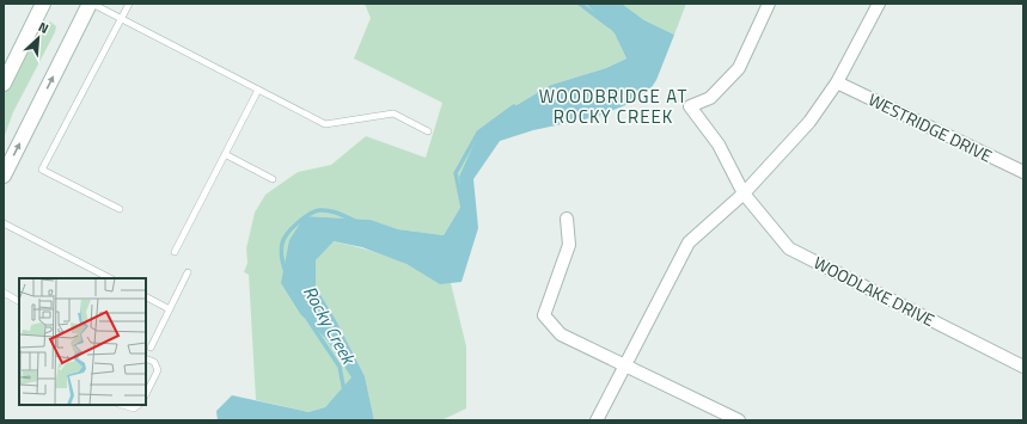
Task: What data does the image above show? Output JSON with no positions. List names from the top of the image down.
{
  "streets": {
    "street": ["WESTRIDGE DRIVE", "WOODLAKE DRIVE"]
  },
  "districts": ["WOODBRIDGE AT ROCKY CREEK"],
  "water": ["Rocky Creek"],
  "north": "top right"
}
